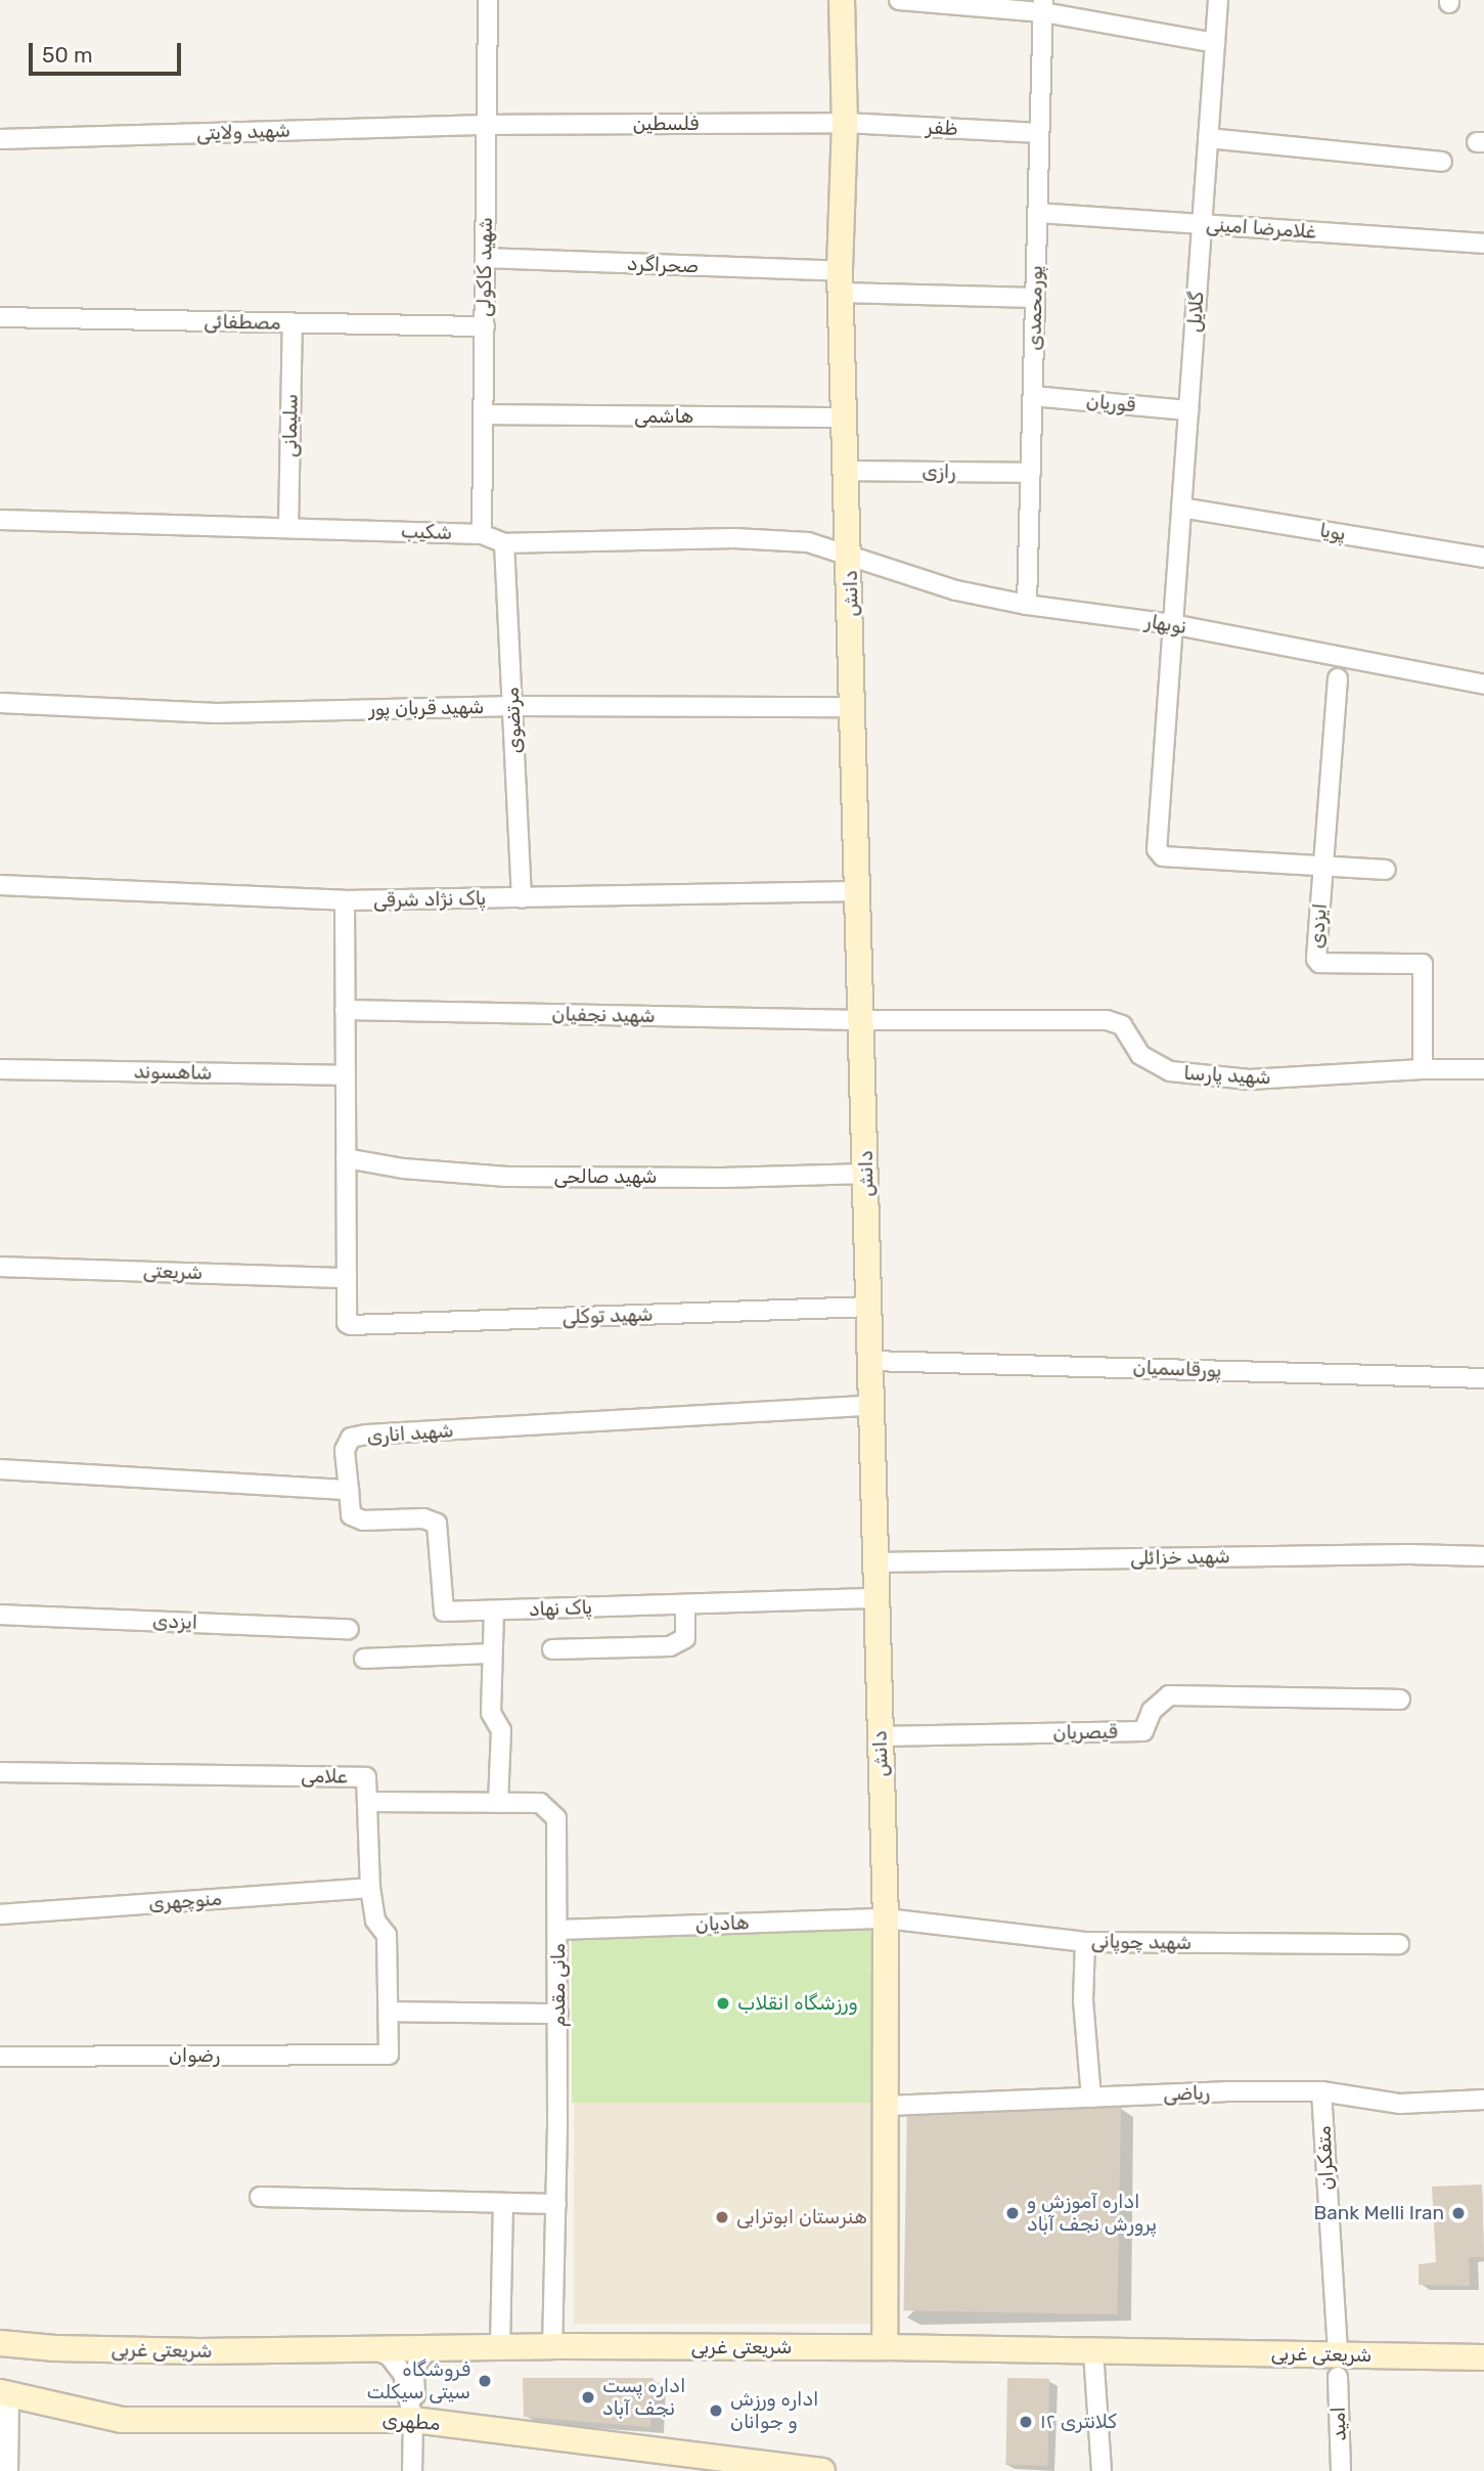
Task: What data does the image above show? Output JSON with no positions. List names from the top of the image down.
{
  "streets": {
    "street": [
      "فلسطین",
      "ظفر",
      "شهید ولایتی",
      "غلامرضا امینی",
      "صحراگرد",
      "شهید کاکولی",
      "پورمحمدی",
      "گلایل",
      "مصطفائی",
      "قوریان",
      "هاشمی",
      "سلیمانی",
      "رازی",
      "شکیب",
      "پویا",
      "دانش",
      "نوبهار",
      "شهید قربان پور",
      "مرتضوی",
      "پاک نژاد شرقی",
      "ایزدی",
      "شهید نجفیان",
      "شاهسوند",
      "شهید پارسا",
      "شهید صالحی",
      "شریعتی",
      "شهید توکلی",
      "پورقاسمیان",
      "شهید اناری",
      "شهید خزائلی",
      "پاک نهاد",
      "قیصریان",
      "علامی",
      "منوچهری",
      "هادیان",
      "شهید چوپانی",
      "مانی مقدم",
      "رضوان",
      "ریاضی",
      "متفکران",
      "شریعتی غربی",
      "مطهری",
      "امید"
    ]
  },
  "crossings": [
    ["فلسطین", "ظفر"],
    ["فلسطین", "شهید ولایتی"],
    ["فلسطین", "شهید کاکولی"],
    ["فلسطین", "دانش"],
    ["ظفر", "پورمحمدی"],
    ["ظفر", "دانش"],
    ["شهید ولایتی", "شهید کاکولی"],
    ["غلامرضا امینی", "پورمحمدی"],
    ["غلامرضا امینی", "گلایل"],
    ["صحراگرد", "شهید کاکولی"],
    ["صحراگرد", "پورمحمدی"],
    ["صحراگرد", "دانش"],
    ["شهید کاکولی", "مصطفائی"],
    ["شهید کاکولی", "هاشمی"],
    ["شهید کاکولی", "شکیب"],
    ["پورمحمدی", "قوریان"],
    ["پورمحمدی", "رازی"],
    ["پورمحمدی", "نوبهار"],
    ["گلایل", "قوریان"],
    ["گلایل", "پویا"],
    ["گلایل", "نوبهار"],
    ["گلایل", "ایزدی"],
    ["مصطفائی", "سلیمانی"],
    ["هاشمی", "دانش"],
    ["سلیمانی", "شکیب"],
    ["رازی", "دانش"],
    ["شکیب", "دانش"],
    ["شکیب", "نوبهار"],
    ["شکیب", "مرتضوی"],
    ["دانش", "نوبهار"],
    ["دانش", "شهید قربان پور"],
    ["دانش", "پاک نژاد شرقی"],
    ["دانش", "شهید نجفیان"],
    ["دانش", "شهید پارسا"],
    ["دانش", "شهید صالحی"],
    ["دانش", "شهید توکلی"],
    ["دانش", "پورقاسمیان"],
    ["دانش", "شهید اناری"],
    ["دانش", "شهید خزائلی"],
    ["دانش", "پاک نهاد"],
    ["دانش", "قیصریان"],
    ["دانش", "هادیان"],
    ["دانش", "شهید چوپانی"],
    ["دانش", "ریاضی"],
    ["دانش", "شریعتی غربی"],
    ["شهید قربان پور", "مرتضوی"],
    ["مرتضوی", "پاک نژاد شرقی"],
    ["ایزدی", "شهید پارسا"],
    ["شهید نجفیان", "شهید پارسا"],
    ["شریعتی", "شهید توکلی"],
    ["شهید اناری", "پاک نهاد"],
    ["علامی", "منوچهری"],
    ["علامی", "مانی مقدم"],
    ["علامی", "رضوان"],
    ["هادیان", "شهید چوپانی"],
    ["هادیان", "مانی مقدم"],
    ["مانی مقدم", "شریعتی غربی"],
    ["ریاضی", "متفکران"],
    ["متفکران", "شریعتی غربی"],
    ["متفکران", "امید"],
    ["شریعتی غربی", "امید"]
  ],
  "places": [
    "ورزشگاه انقلاب",
    "اداره آموزش و پرورش نجف آباد",
    "Bank Melli Iran",
    "هنرستان ابوترابی",
    "فروشگاه سيتی سیکلت",
    "اداره پست نجف آباد",
    "اداره ورزش و جوانان",
    "کلانتری ۱۲"
  ],
  "scale_bar": "50 m"
}
